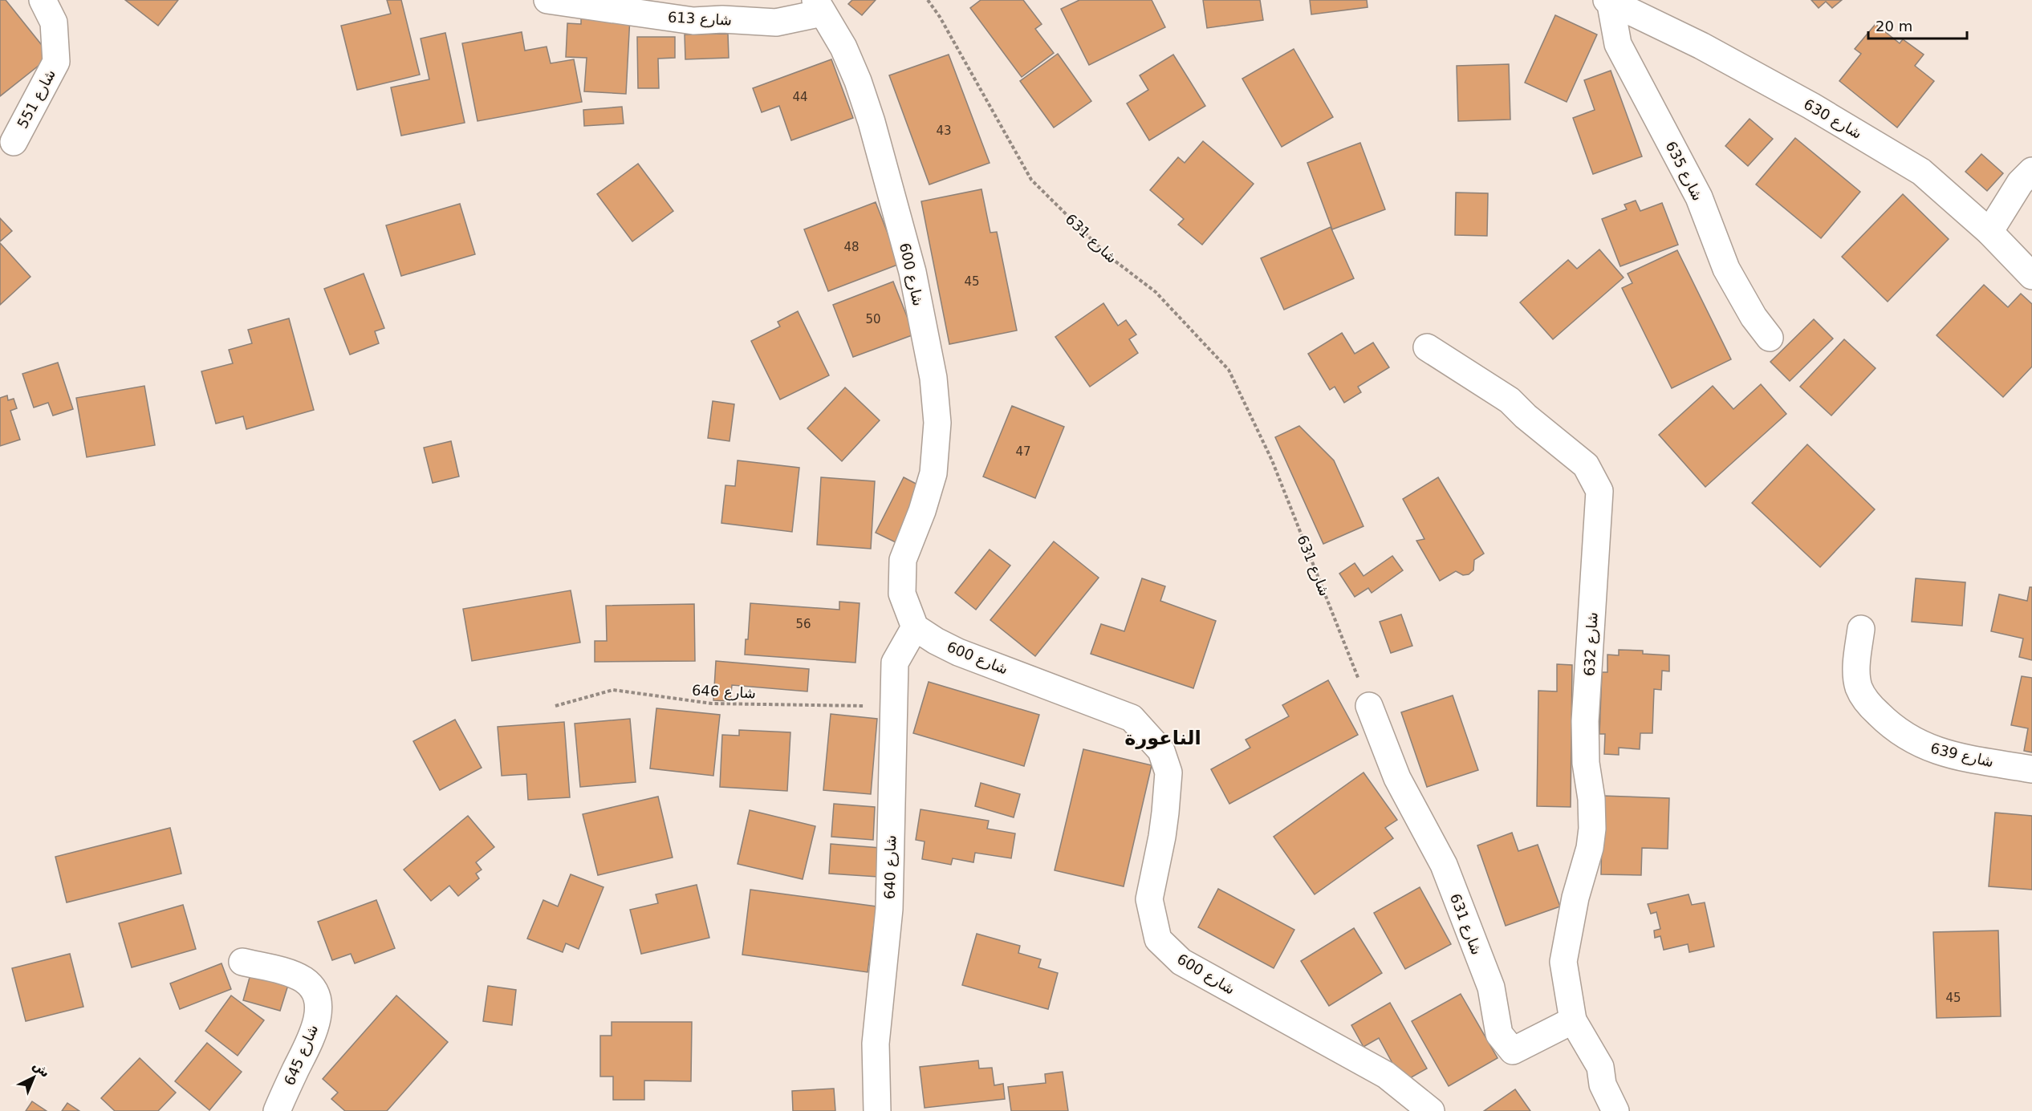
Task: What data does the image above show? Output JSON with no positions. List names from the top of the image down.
{
  "streets": {
    "street": [
      "شارع 613",
      "شارع 551",
      "شارع 630",
      "شارع 635",
      "شارع 631",
      "شارع 600",
      "شارع 632",
      "شارع 639",
      "شارع 640",
      "شارع 645"
    ],
    "path": ["شارع 646"]
  },
  "crossings": [
    ["شارع 613", "شارع 600"],
    ["شارع 630", "شارع 635"],
    ["شارع 631", "شارع 632"],
    ["شارع 600", "شارع 640"],
    ["شارع 646", "شارع 640"]
  ],
  "districts": ["الناعورة"],
  "house_numbers": [
    "44",
    "43",
    "48",
    "45",
    "50",
    "47",
    "56",
    "45"
  ],
  "scale_bar": "20 m",
  "north": "top right"
}
